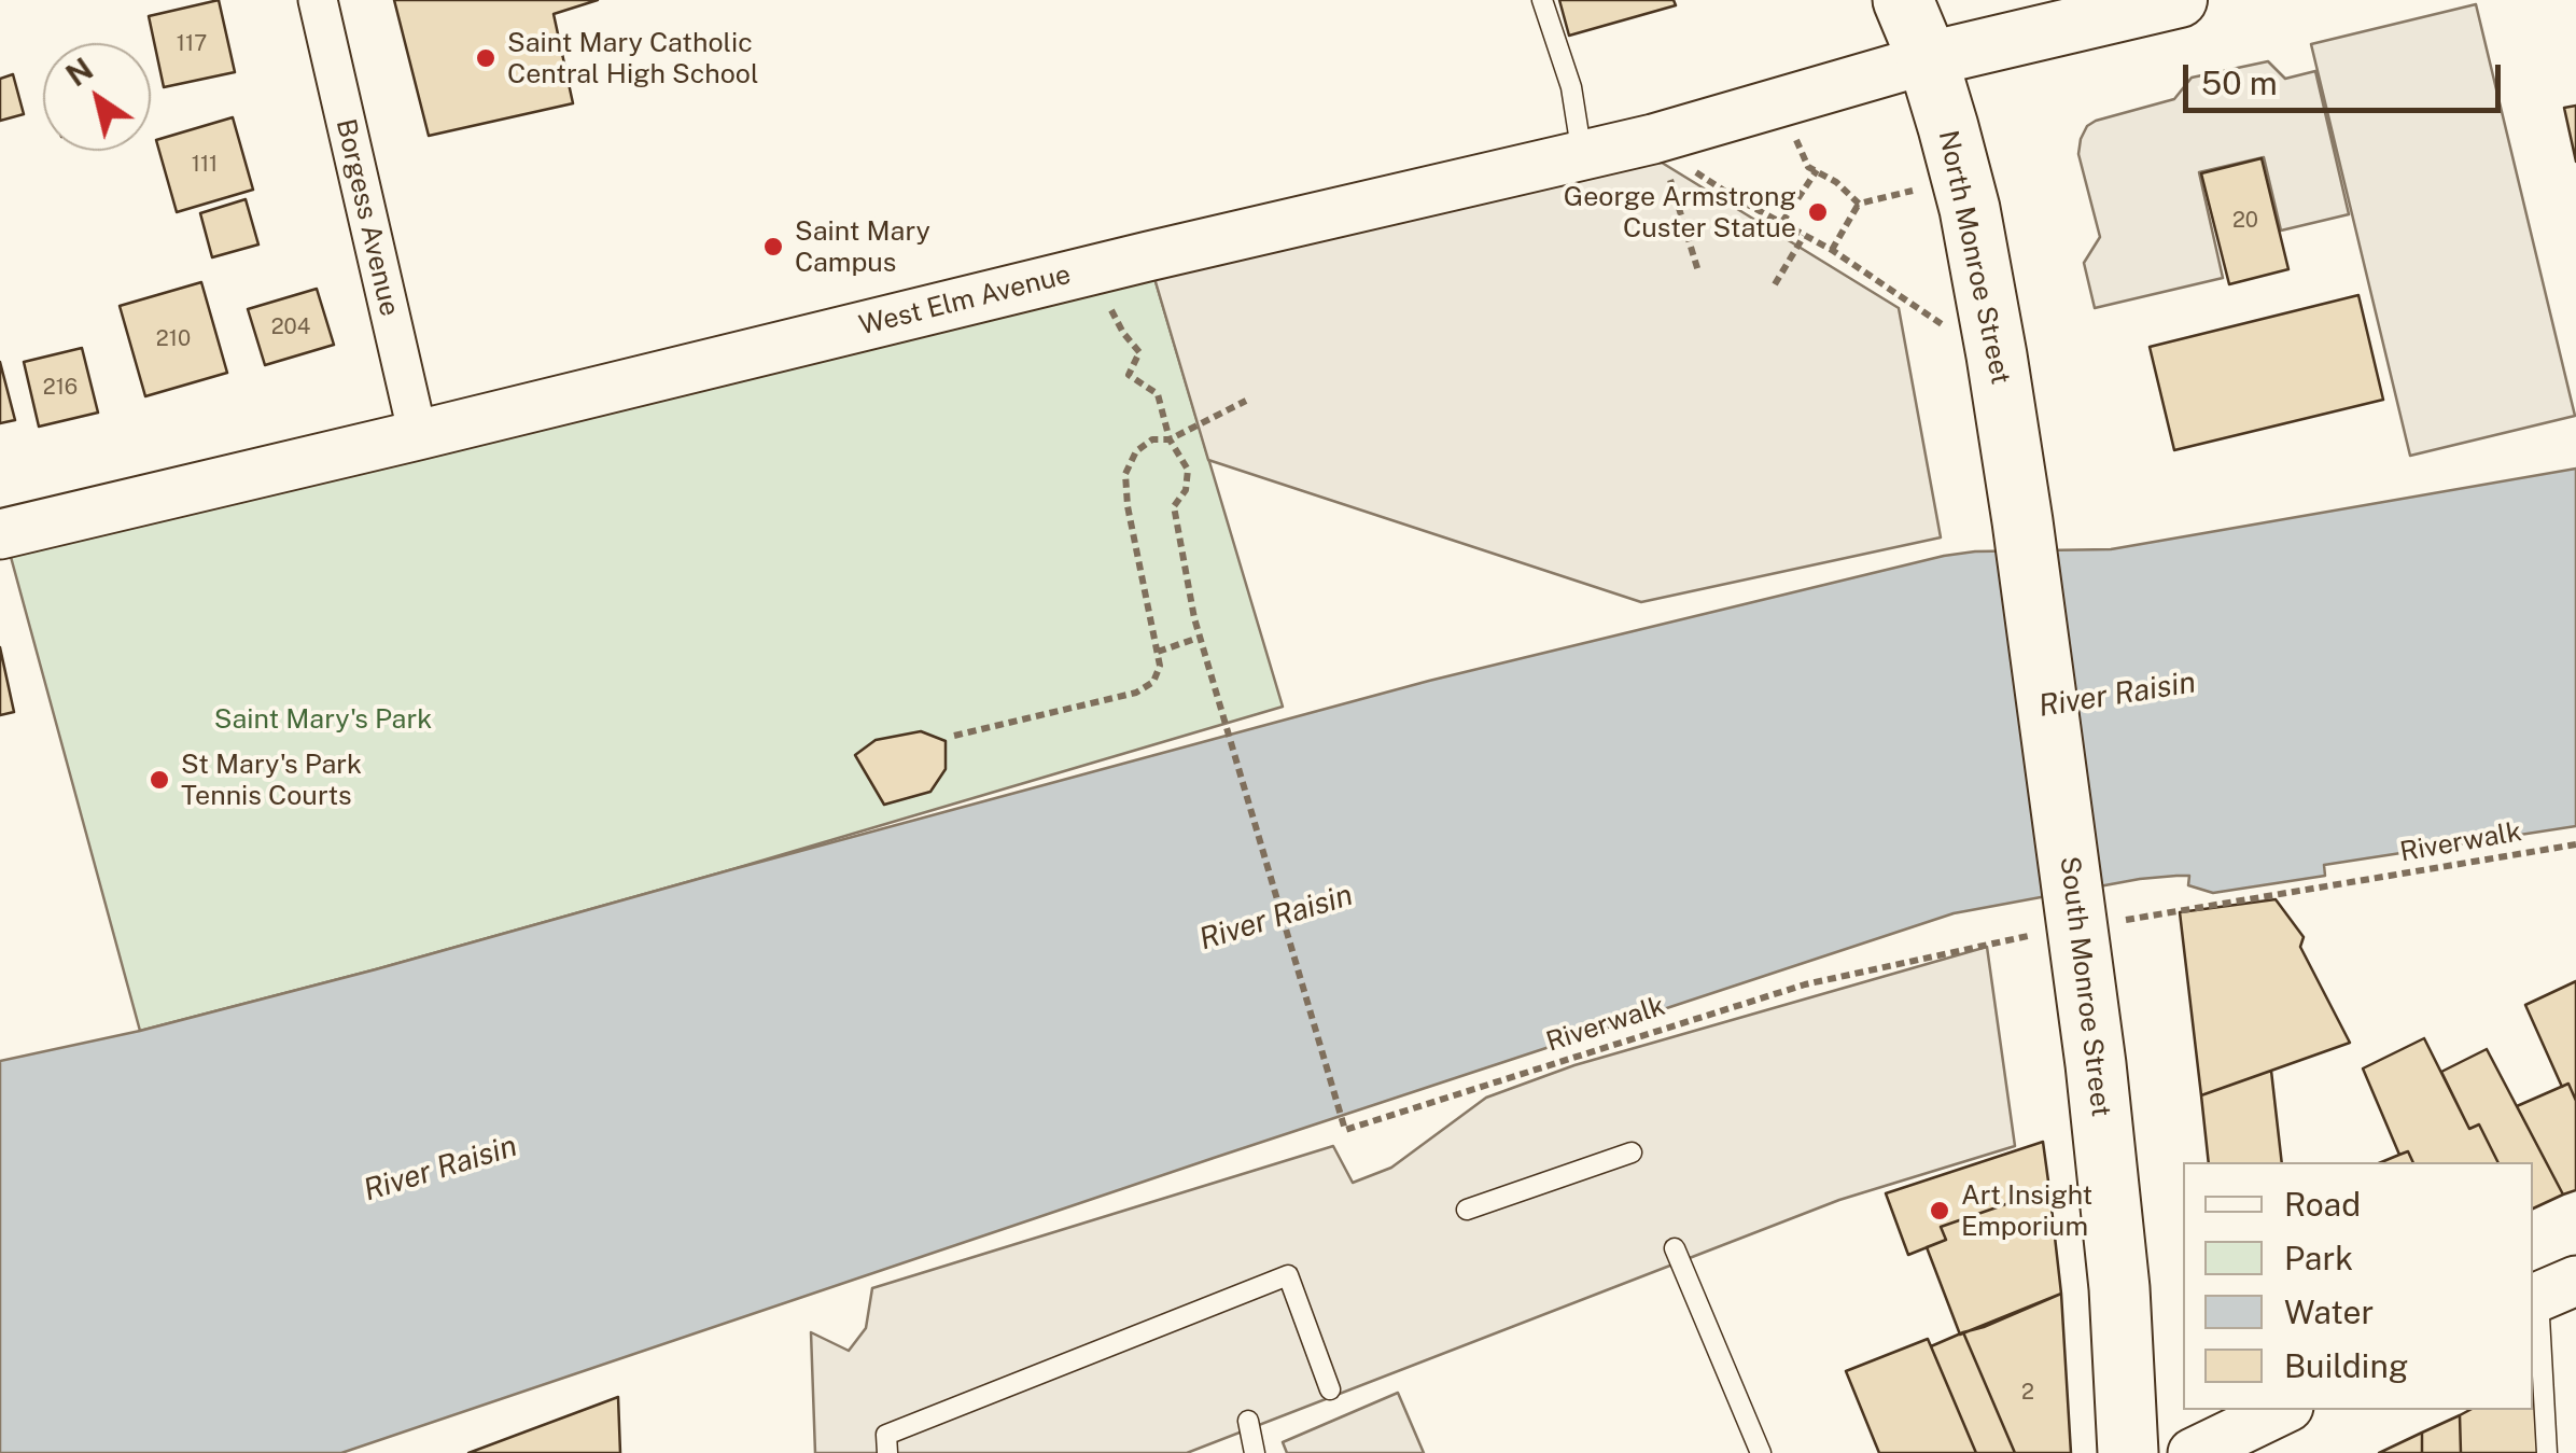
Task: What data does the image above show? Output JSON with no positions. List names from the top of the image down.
{
  "streets": {
    "main road": ["North Monroe Street", "South Monroe Street"],
    "street": ["Borgess Avenue", "West Elm Avenue"],
    "path": ["Riverwalk"]
  },
  "crossings": [
    ["Borgess Avenue", "West Elm Avenue"],
    ["North Monroe Street", "West Elm Avenue"],
    ["North Monroe Street", "South Monroe Street"],
    ["Riverwalk", "South Monroe Street"]
  ],
  "water": ["River Raisin"],
  "parks": ["Saint Mary's Park"],
  "places": [
    "Saint Mary Catholic Central High School",
    "George Armstrong Custer Statue",
    "Saint Mary Campus",
    "St Mary's Park Tennis Courts",
    "Art Insight Emporium"
  ],
  "house_numbers": [
    "117",
    "111",
    "20",
    "204",
    "210",
    "216",
    "2"
  ],
  "legend": [
    "Road",
    "Park",
    "Water",
    "Building"
  ],
  "scale_bar": "50 m",
  "north": "top left"
}
